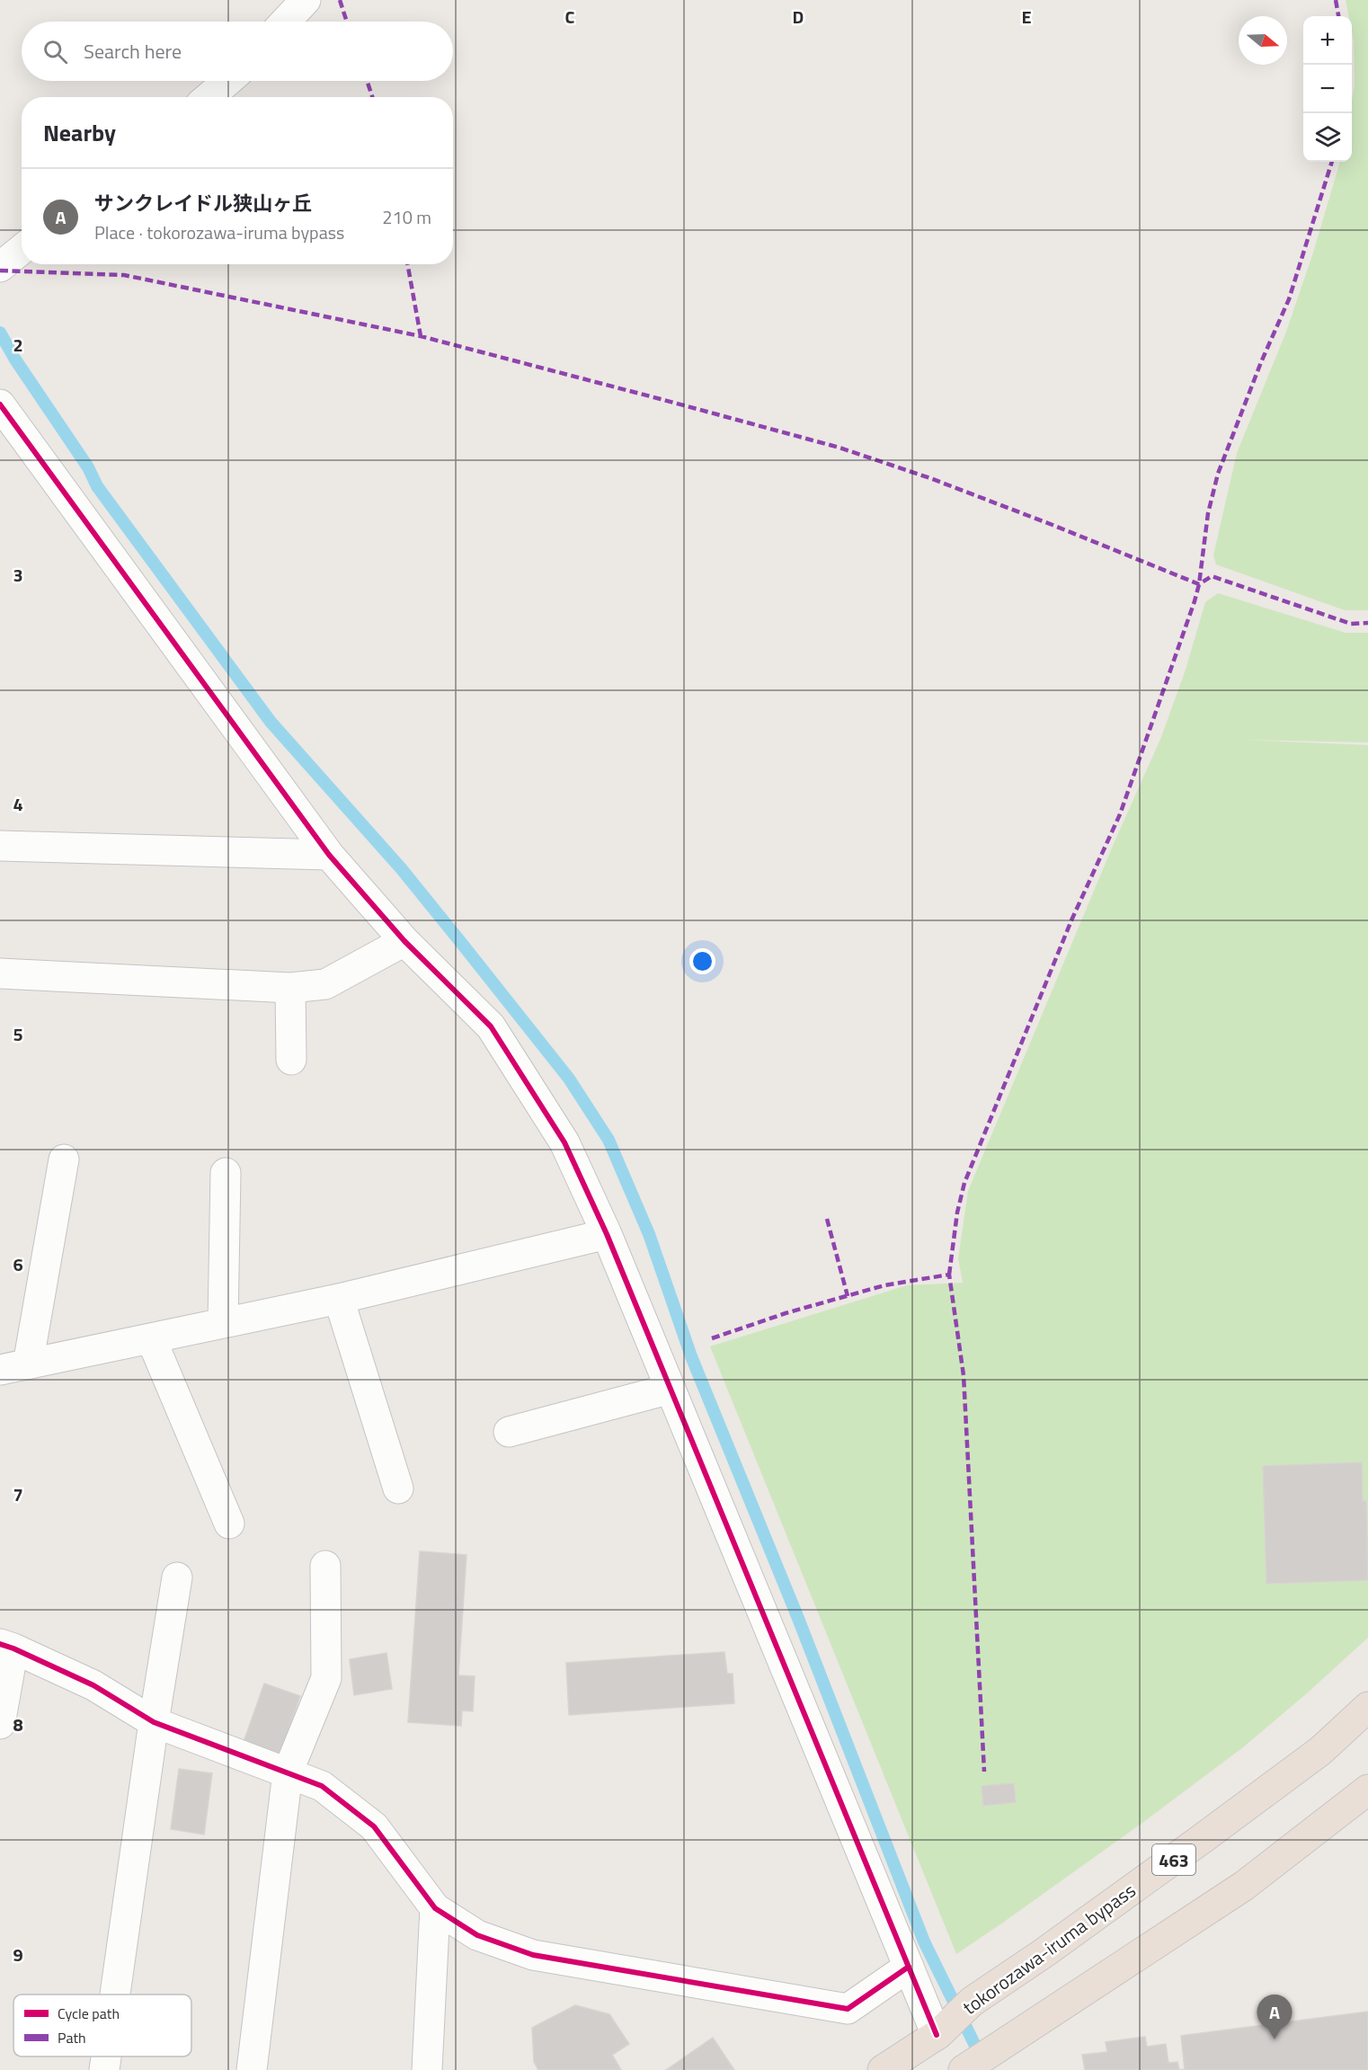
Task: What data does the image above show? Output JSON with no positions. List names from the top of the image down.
{
  "streets": {
    "highway": ["463", "tokorozawa-iruma bypass"]
  },
  "legend": ["Cycle path", "Path"],
  "north": "right",
  "page": {
    "map_buttons": ["+", "−"],
    "search": "Search here",
    "heading": "Nearby",
    "list": [
      {
        "mark": "A",
        "name": "サンクレイドル狭山ヶ丘",
        "note": "Place · tokorozawa-iruma bypass",
        "value": "210 m"
      }
    ],
    "pins": "A"
  },
  "grid": {
    "columns": ["C", "D", "E"],
    "rows": [
      "2",
      "3",
      "4",
      "5",
      "6",
      "7",
      "8",
      "9"
    ]
  }
}
